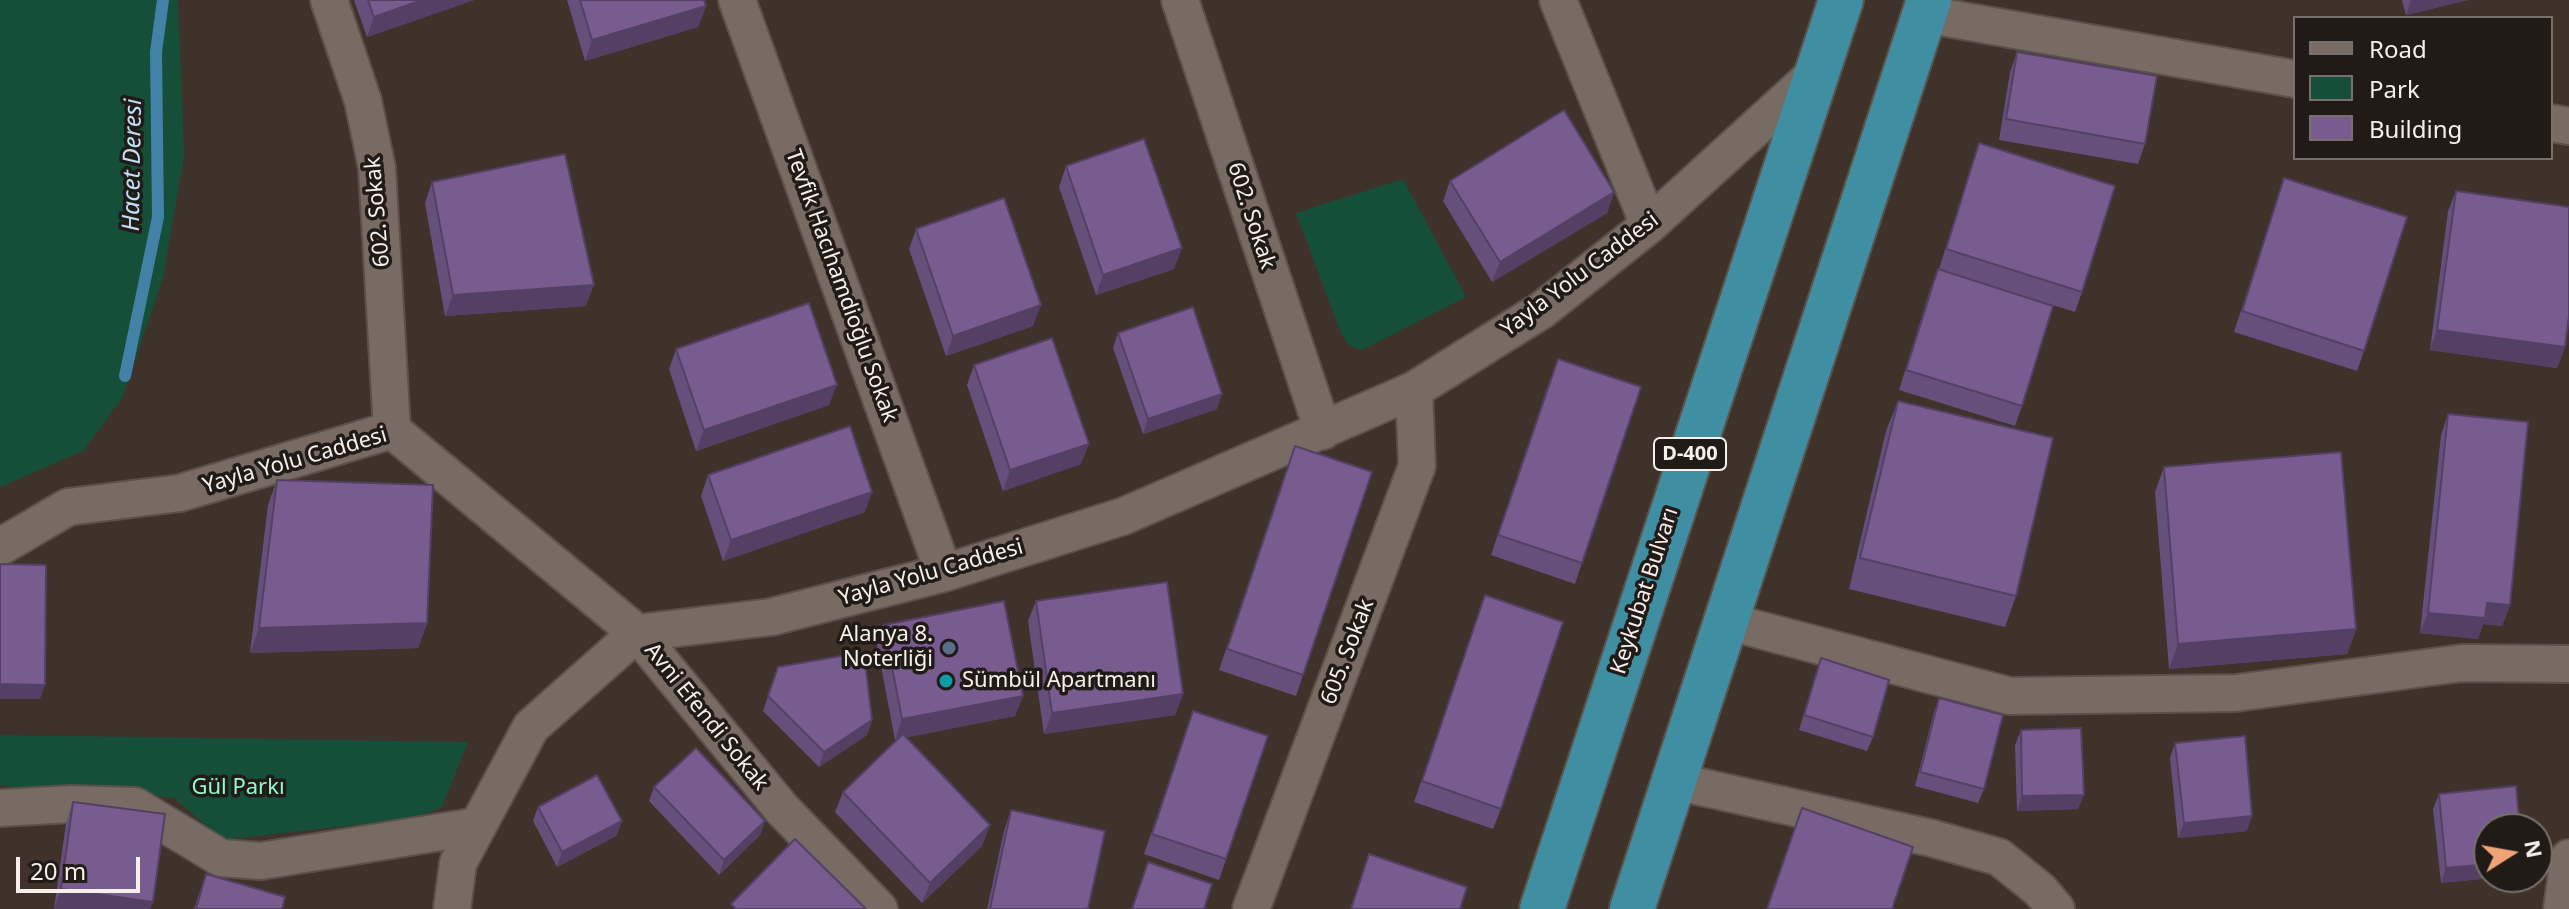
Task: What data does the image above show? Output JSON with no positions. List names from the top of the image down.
{
  "streets": {
    "highway": ["D-400", "Keykubat Bulvarı"],
    "street": [
      "602. Sokak",
      "Yayla Yolu Caddesi",
      "Tevfik Hacıhamdioğlu Sokak",
      "605. Sokak",
      "Avni Efendi Sokak"
    ]
  },
  "crossings": [
    ["602. Sokak", "Yayla Yolu Caddesi"],
    ["Yayla Yolu Caddesi", "Tevfik Hacıhamdioğlu Sokak"],
    ["Yayla Yolu Caddesi", "Keykubat Bulvarı"],
    ["Yayla Yolu Caddesi", "605. Sokak"],
    ["Yayla Yolu Caddesi", "Avni Efendi Sokak"]
  ],
  "water": ["Hacet Deresi"],
  "parks": ["Gül Parkı"],
  "places": ["Alanya 8. Noterliği", "Sümbül Apartmanı"],
  "legend": ["Road", "Park", "Building"],
  "scale_bar": "20 m",
  "north": "right"
}
